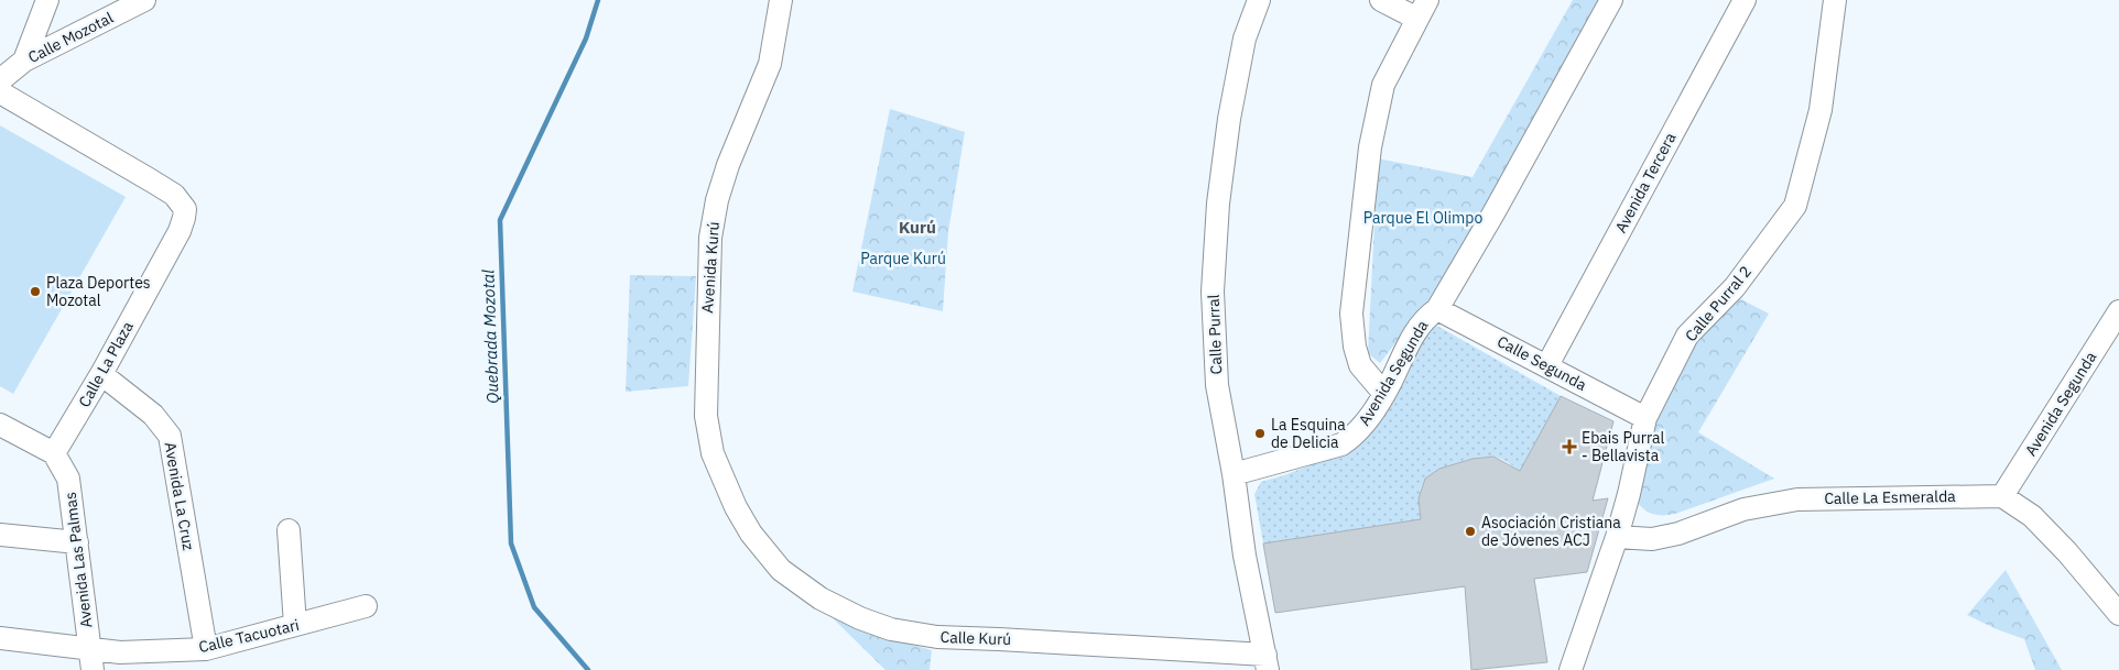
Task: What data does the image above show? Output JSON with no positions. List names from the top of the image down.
{
  "streets": {
    "street": [
      "Calle Mozotal",
      "Avenida Tercera",
      "Avenida Kurú",
      "Calle Purral 2",
      "Calle Purral",
      "Calle Segunda",
      "Calle La Plaza",
      "Avenida Segunda",
      "Avenida La Cruz",
      "Calle La Esmeralda",
      "Avenida Las Palmas",
      "Calle Tacuotari",
      "Calle Kurú"
    ]
  },
  "crossings": [
    ["Avenida Tercera", "Calle Segunda"],
    ["Avenida Kurú", "Calle Kurú"],
    ["Calle Purral 2", "Calle Segunda"],
    ["Calle Purral 2", "Calle La Esmeralda"],
    ["Calle Purral", "Avenida Segunda"],
    ["Calle Purral", "Calle Kurú"],
    ["Calle Segunda", "Avenida Segunda"],
    ["Calle La Plaza", "Avenida La Cruz"],
    ["Calle La Plaza", "Avenida Las Palmas"],
    ["Avenida Segunda", "Calle La Esmeralda"],
    ["Avenida La Cruz", "Calle Tacuotari"],
    ["Avenida Las Palmas", "Calle Tacuotari"]
  ],
  "districts": ["Kurú"],
  "water": ["Quebrada Mozotal"],
  "parks": ["Parque El Olimpo", "Parque Kurú"],
  "places": {
    "other": ["Plaza Deportes Mozotal", "La Esquina de Delicia", "Asociación Cristiana de Jóvenes ACJ"],
    "health": ["Ebais Purral - Bellavista"]
  }
}
